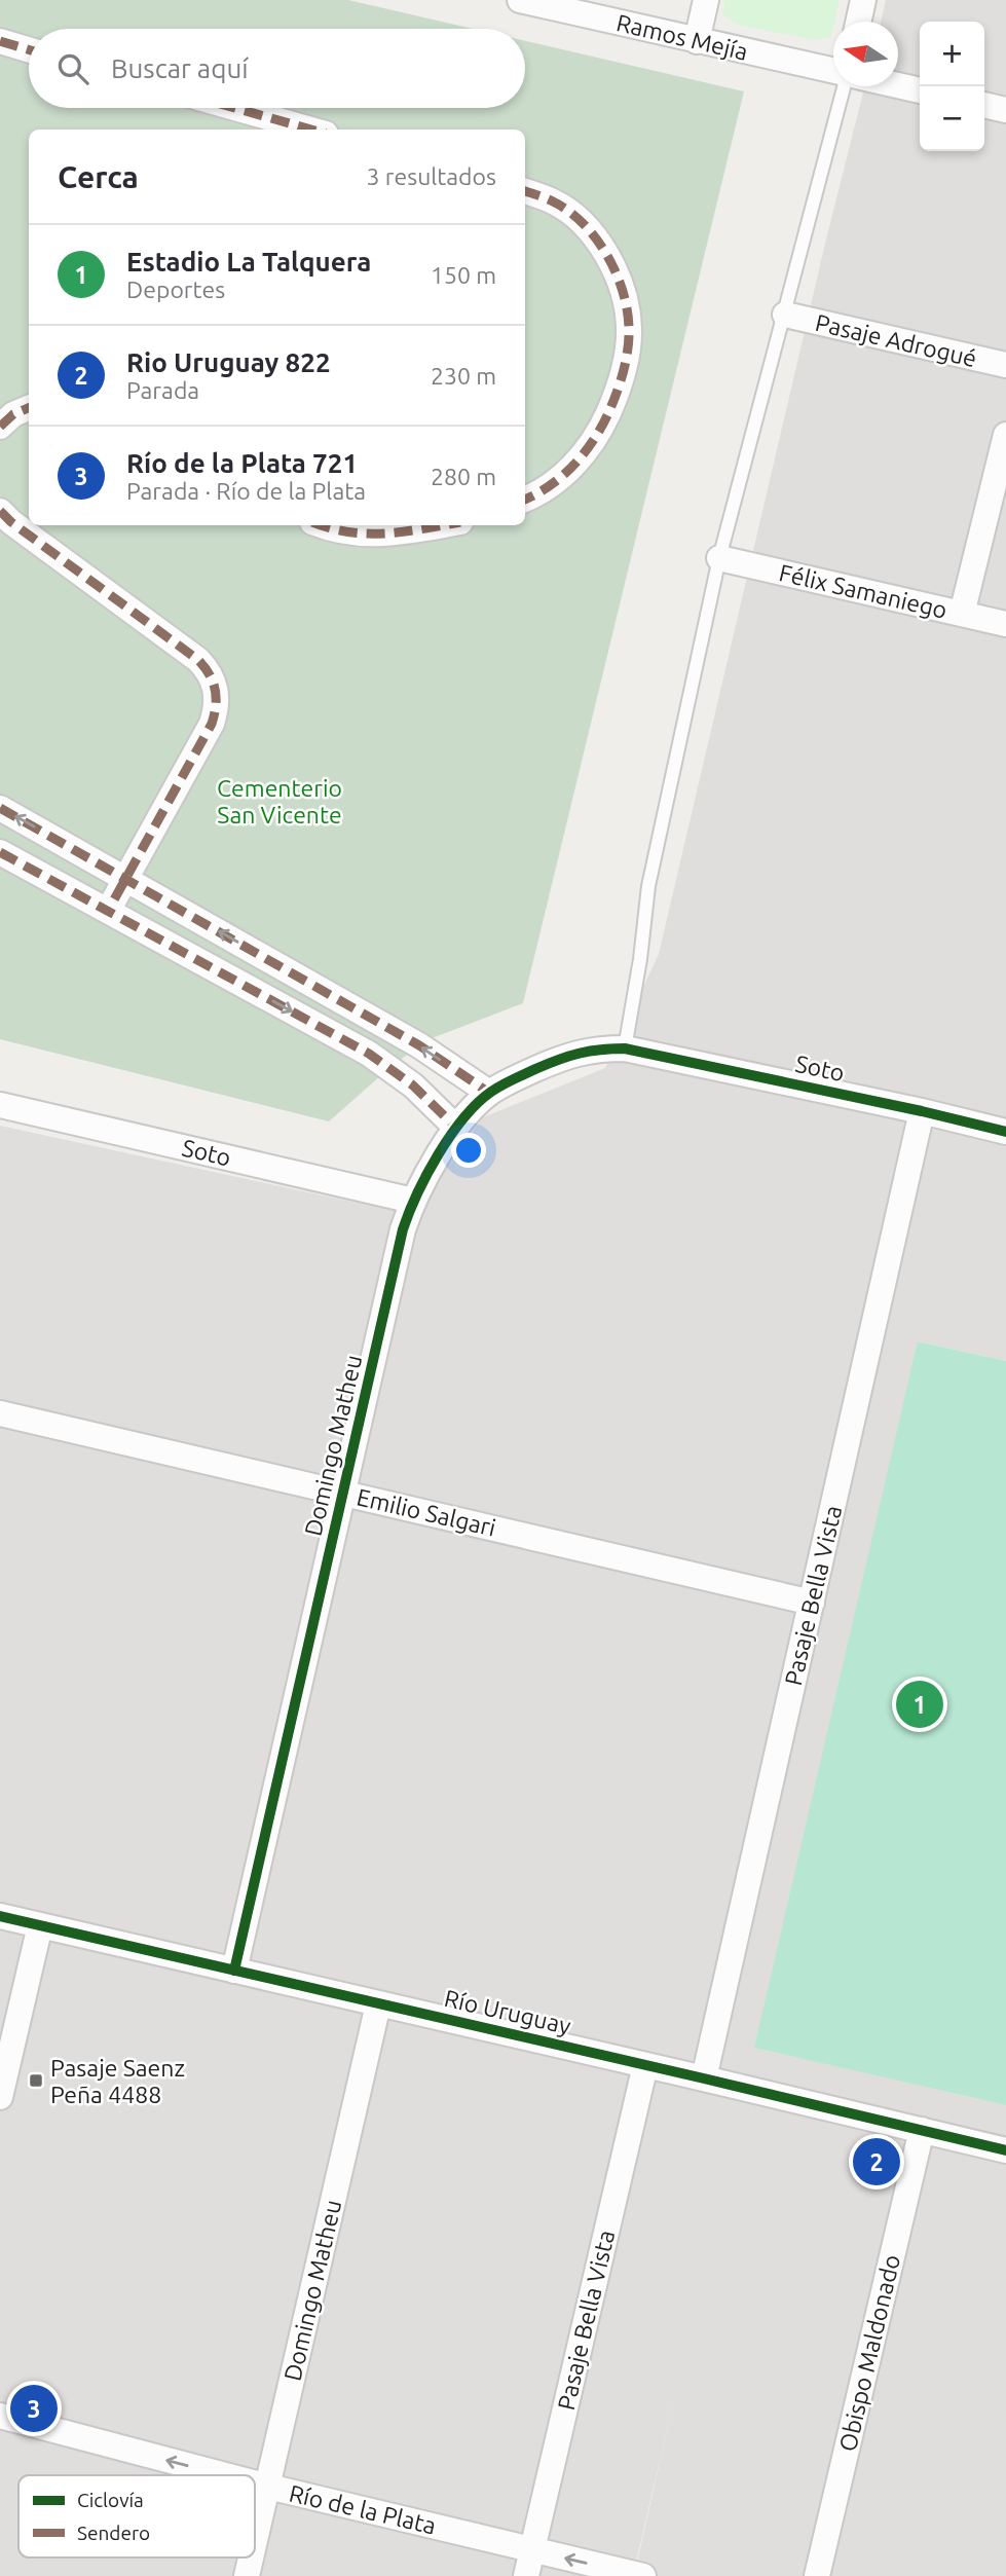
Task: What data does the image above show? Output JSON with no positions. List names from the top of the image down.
{
  "streets": {
    "street": [
      "Ramos Mejía",
      "Pasaje Adrogué",
      "Félix Samaniego",
      "Soto",
      "Domingo Matheu",
      "Emilio Salgari",
      "Pasaje Bella Vista",
      "Río Uruguay",
      "Obispo Maldonado",
      "Río de la Plata"
    ]
  },
  "crossings": [
    ["Soto", "Domingo Matheu"],
    ["Soto", "Pasaje Bella Vista"],
    ["Domingo Matheu", "Emilio Salgari"],
    ["Domingo Matheu", "Río Uruguay"],
    ["Domingo Matheu", "Río de la Plata"],
    ["Emilio Salgari", "Pasaje Bella Vista"],
    ["Pasaje Bella Vista", "Río Uruguay"],
    ["Pasaje Bella Vista", "Río de la Plata"],
    ["Río Uruguay", "Obispo Maldonado"]
  ],
  "one_way": ["Río de la Plata"],
  "parks": ["Cementerio San Vicente"],
  "places": {
    "transit": ["Pasaje Saenz Peña 4488"]
  },
  "legend": ["Ciclovía", "Sendero"],
  "north": "left",
  "page": {
    "map_buttons": ["+", "−"],
    "search": "Buscar aquí",
    "heading": ["Cerca", "3 resultados"],
    "list": [
      {
        "mark": "1",
        "name": "Estadio La Talquera",
        "note": "Deportes",
        "value": "150 m"
      },
      {
        "mark": "2",
        "name": "Rio Uruguay 822",
        "note": "Parada",
        "value": "230 m"
      },
      {
        "mark": "3",
        "name": "Río de la Plata 721",
        "note": "Parada · Río de la Plata",
        "value": "280 m"
      }
    ],
    "pins": ["1", "2", "3"]
  }
}
